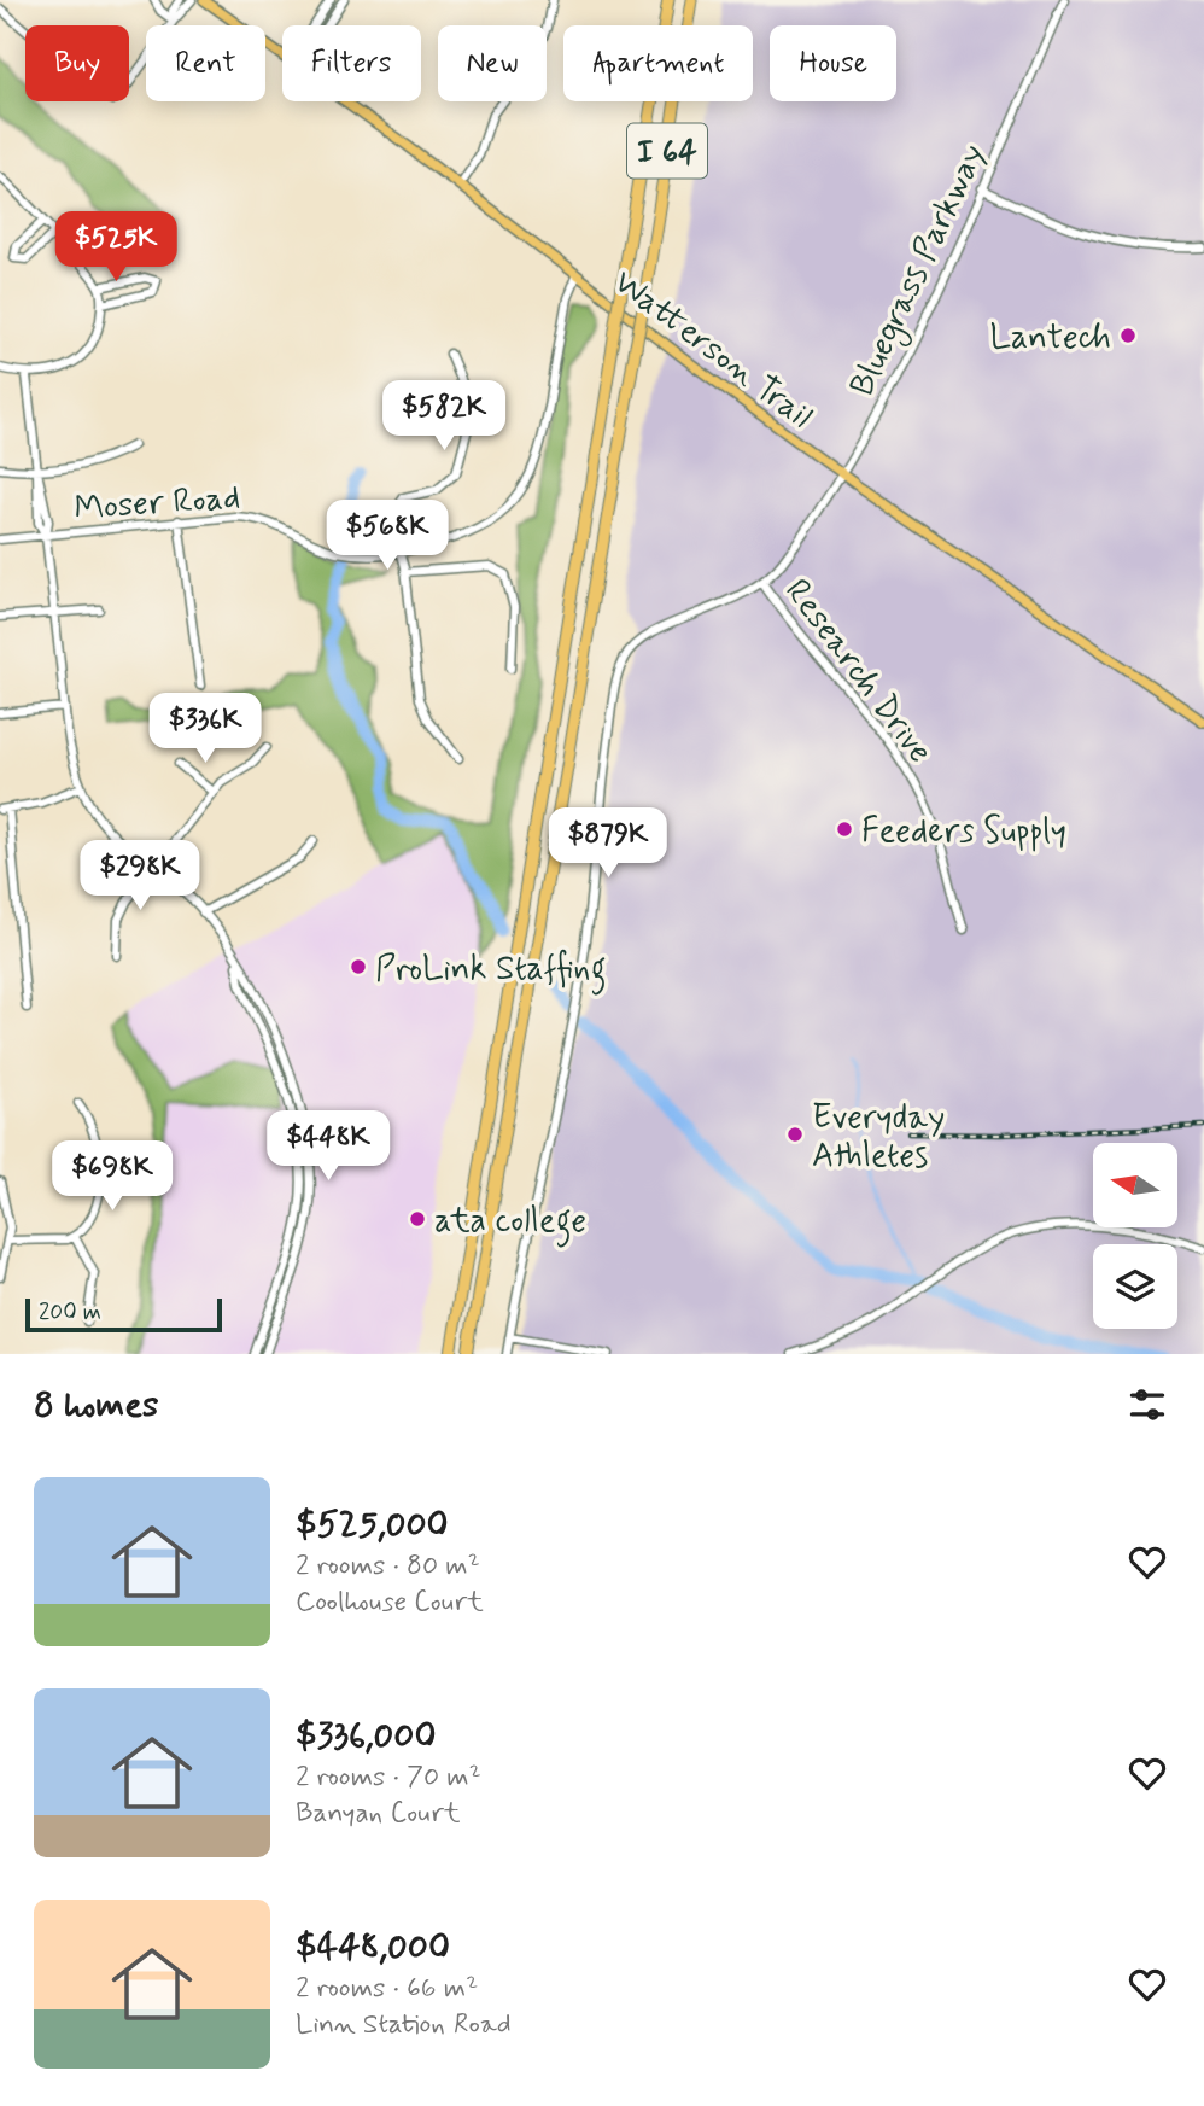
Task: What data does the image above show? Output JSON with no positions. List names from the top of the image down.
{
  "streets": {
    "highway": ["I 64"],
    "main road": ["Watterson Trail"],
    "street": ["Bluegrass Parkway", "Moser Road", "Research Drive"]
  },
  "crossings": [
    ["Bluegrass Parkway", "Watterson Trail"],
    ["Bluegrass Parkway", "Research Drive"],
    ["Watterson Trail", "Moser Road"]
  ],
  "places": [
    "Lantech",
    "Feeders Supply",
    "ProLink Staffing",
    "Everyday Athletes",
    "ata college"
  ],
  "scale_bar": "200 m",
  "north": "left",
  "page": {
    "chip": [
      "Buy",
      "Rent",
      "Filters",
      "New",
      "Apartment",
      "House"
    ],
    "price": [
      "$525K",
      "$582K",
      "$568K",
      "$336K",
      "$879K",
      "$298K",
      "$448K",
      "$698K"
    ],
    "scale": "200 m",
    "heading": "8 homes",
    "list": [
      {
        "name": "$525,000",
        "note": "2 rooms · 80 m² · Coolhouse Court"
      },
      {
        "name": "$336,000",
        "note": "2 rooms · 70 m² · Banyan Court"
      },
      {
        "name": "$448,000",
        "note": "2 rooms · 66 m² · Linn Station Road"
      }
    ]
  }
}
